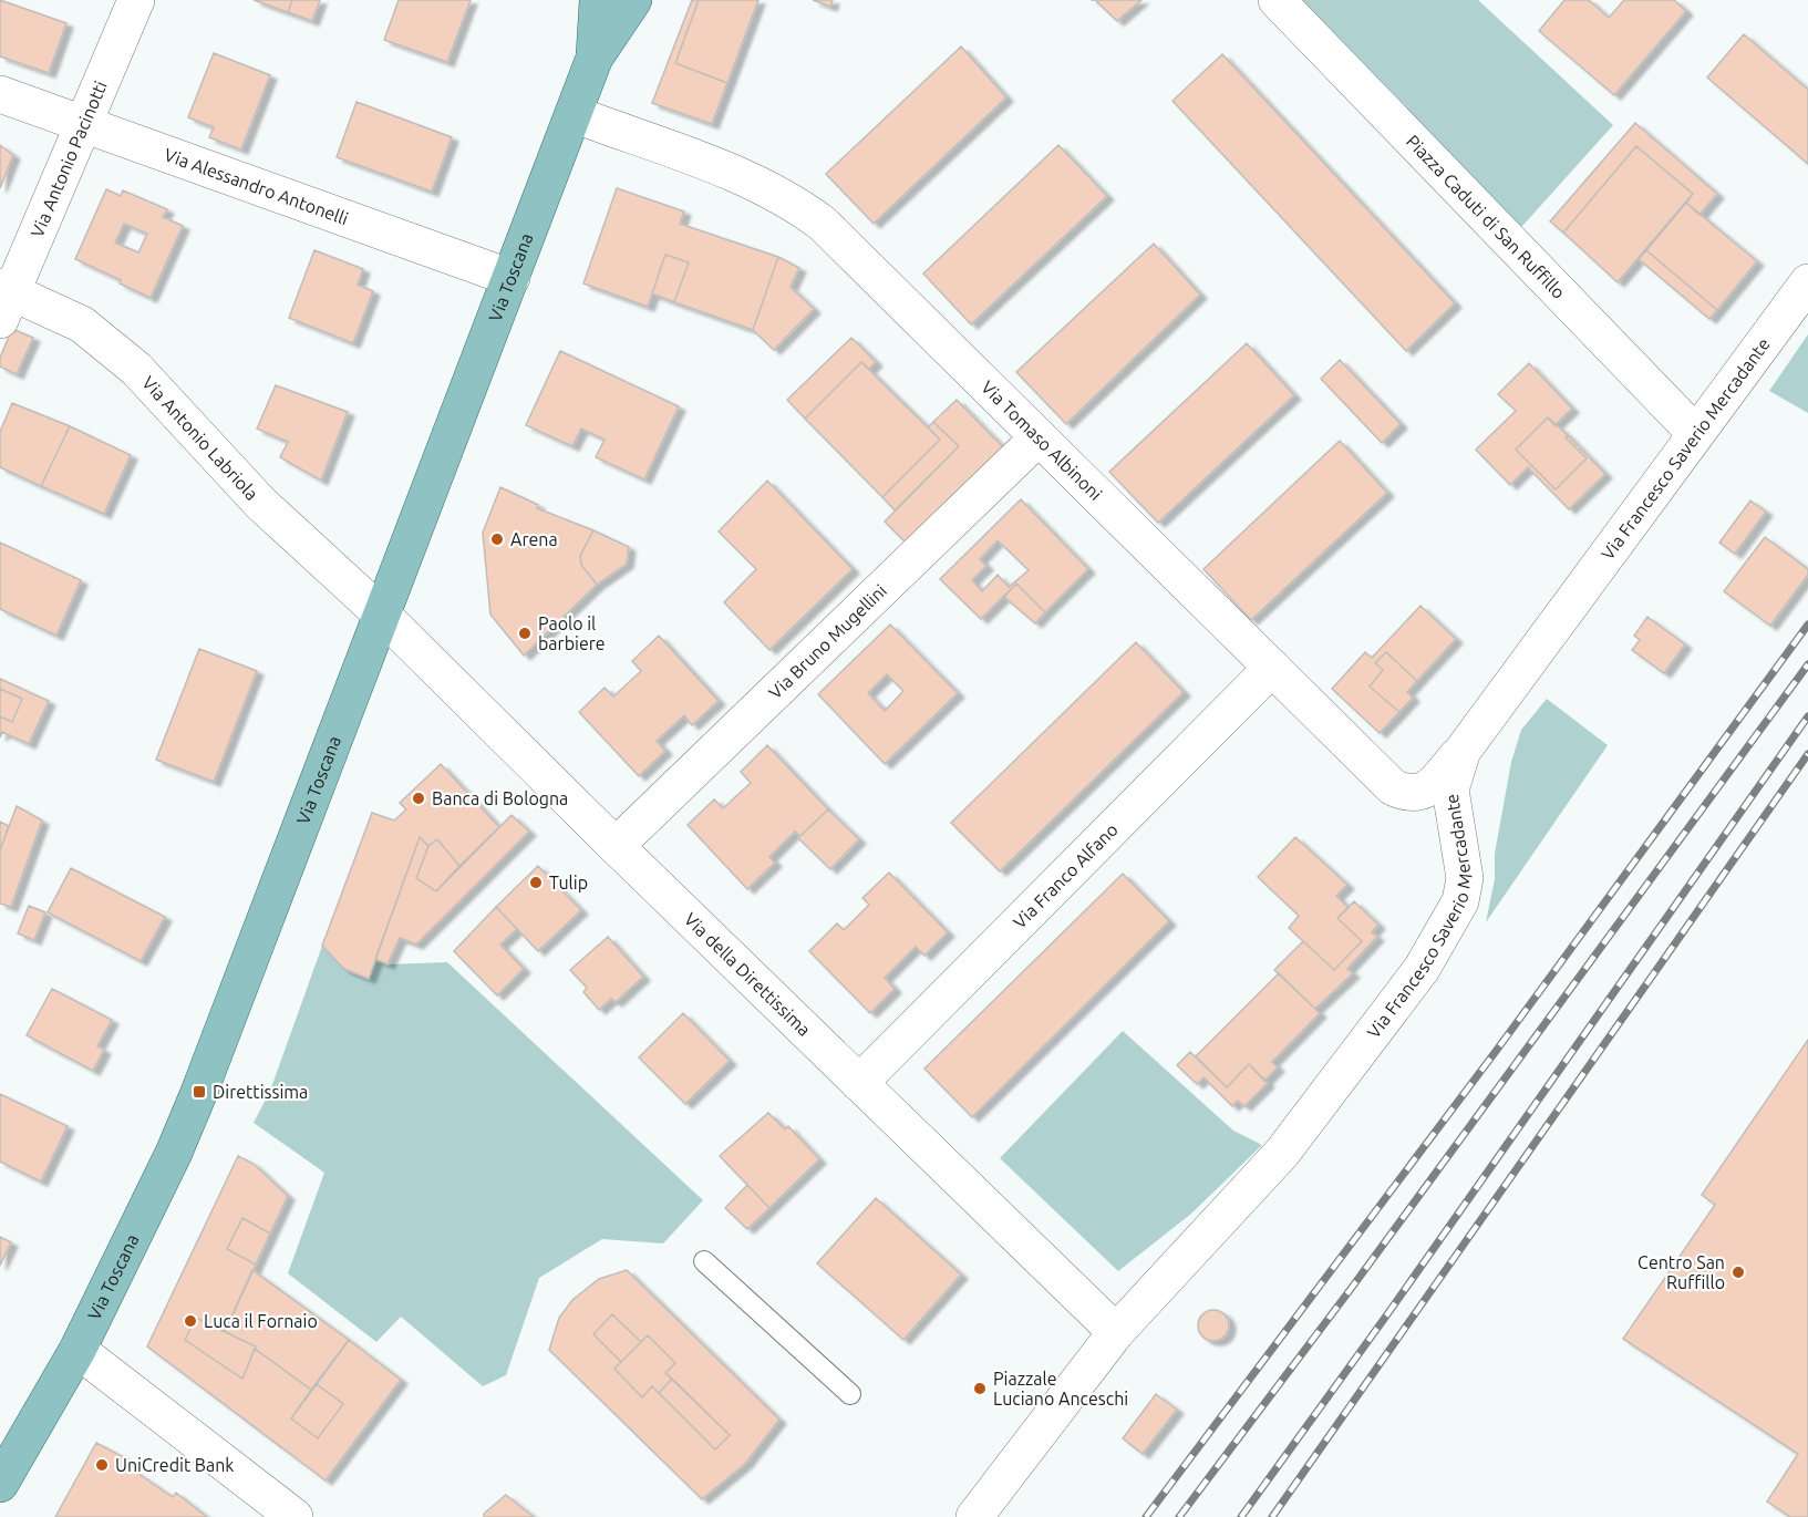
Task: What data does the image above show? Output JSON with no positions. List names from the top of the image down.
{
  "streets": {
    "main road": ["Via Toscana"],
    "street": [
      "Via Antonio Pacinotti",
      "Via Alessandro Antonelli",
      "Piazza Caduti di San Ruffillo",
      "Via Antonio Labriola",
      "Via Tomaso Albinoni",
      "Via Francesco Saverio Mercadante",
      "Via Bruno Mugellini",
      "Via Franco Alfano",
      "Via della Direttissima"
    ]
  },
  "crossings": [
    ["Via Antonio Pacinotti", "Via Alessandro Antonelli"],
    ["Via Antonio Pacinotti", "Via Antonio Labriola"],
    ["Via Alessandro Antonelli", "Via Toscana"],
    ["Piazza Caduti di San Ruffillo", "Via Francesco Saverio Mercadante"],
    ["Via Toscana", "Via Antonio Labriola"],
    ["Via Toscana", "Via Tomaso Albinoni"],
    ["Via Toscana", "Via della Direttissima"],
    ["Via Antonio Labriola", "Via della Direttissima"],
    ["Via Tomaso Albinoni", "Via Francesco Saverio Mercadante"],
    ["Via Tomaso Albinoni", "Via Bruno Mugellini"],
    ["Via Tomaso Albinoni", "Via Franco Alfano"],
    ["Via Francesco Saverio Mercadante", "Via della Direttissima"],
    ["Via Bruno Mugellini", "Via della Direttissima"],
    ["Via Franco Alfano", "Via della Direttissima"]
  ],
  "places": {
    "other": [
      "Arena",
      "Paolo il barbiere",
      "Banca di Bologna",
      "Tulip",
      "Centro San Ruffillo",
      "Luca il Fornaio",
      "Piazzale Luciano Anceschi",
      "UniCredit Bank"
    ],
    "transit": ["Direttissima"]
  }
}
